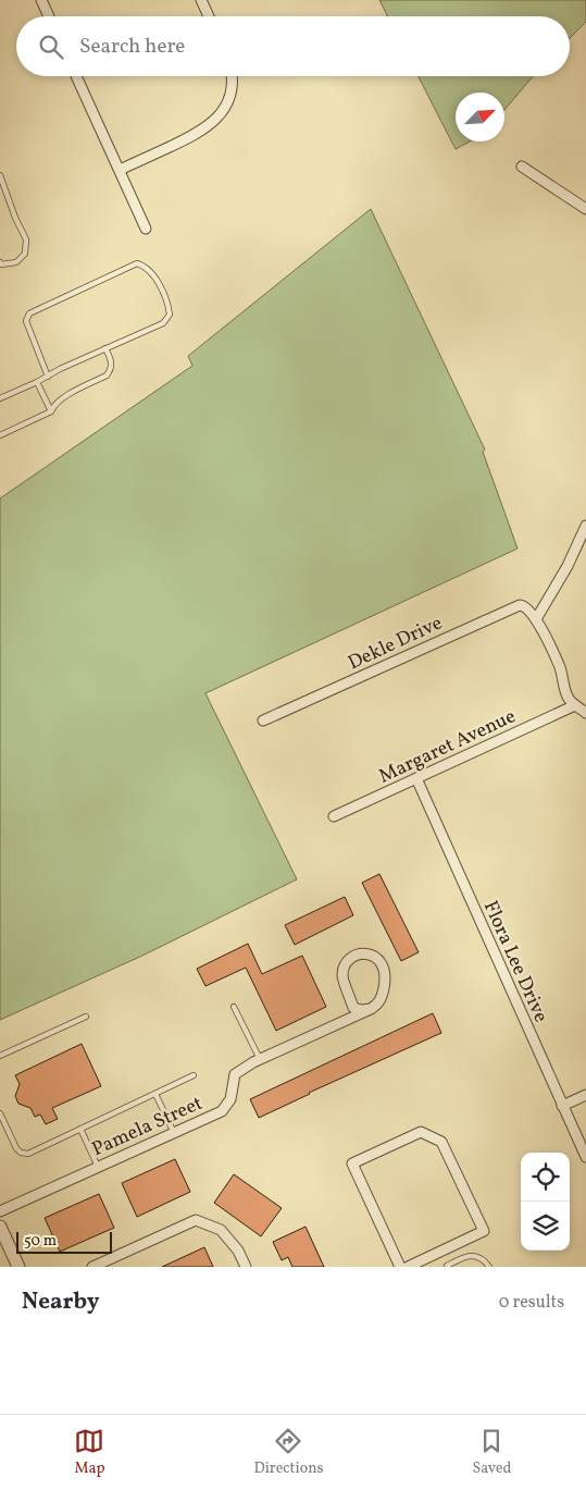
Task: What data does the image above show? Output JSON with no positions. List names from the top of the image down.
{
  "streets": {
    "street": [
      "Dekle Drive",
      "Margaret Avenue",
      "Flora Lee Drive",
      "Pamela Street"
    ]
  },
  "crossings": [
    ["Margaret Avenue", "Flora Lee Drive"]
  ],
  "scale_bar": "50 m",
  "north": "top right",
  "page": {
    "search": "Search here",
    "scale": "50 m",
    "heading": ["Nearby", "0 results"],
    "nav": ["Map", "Directions", "Saved"]
  }
}
